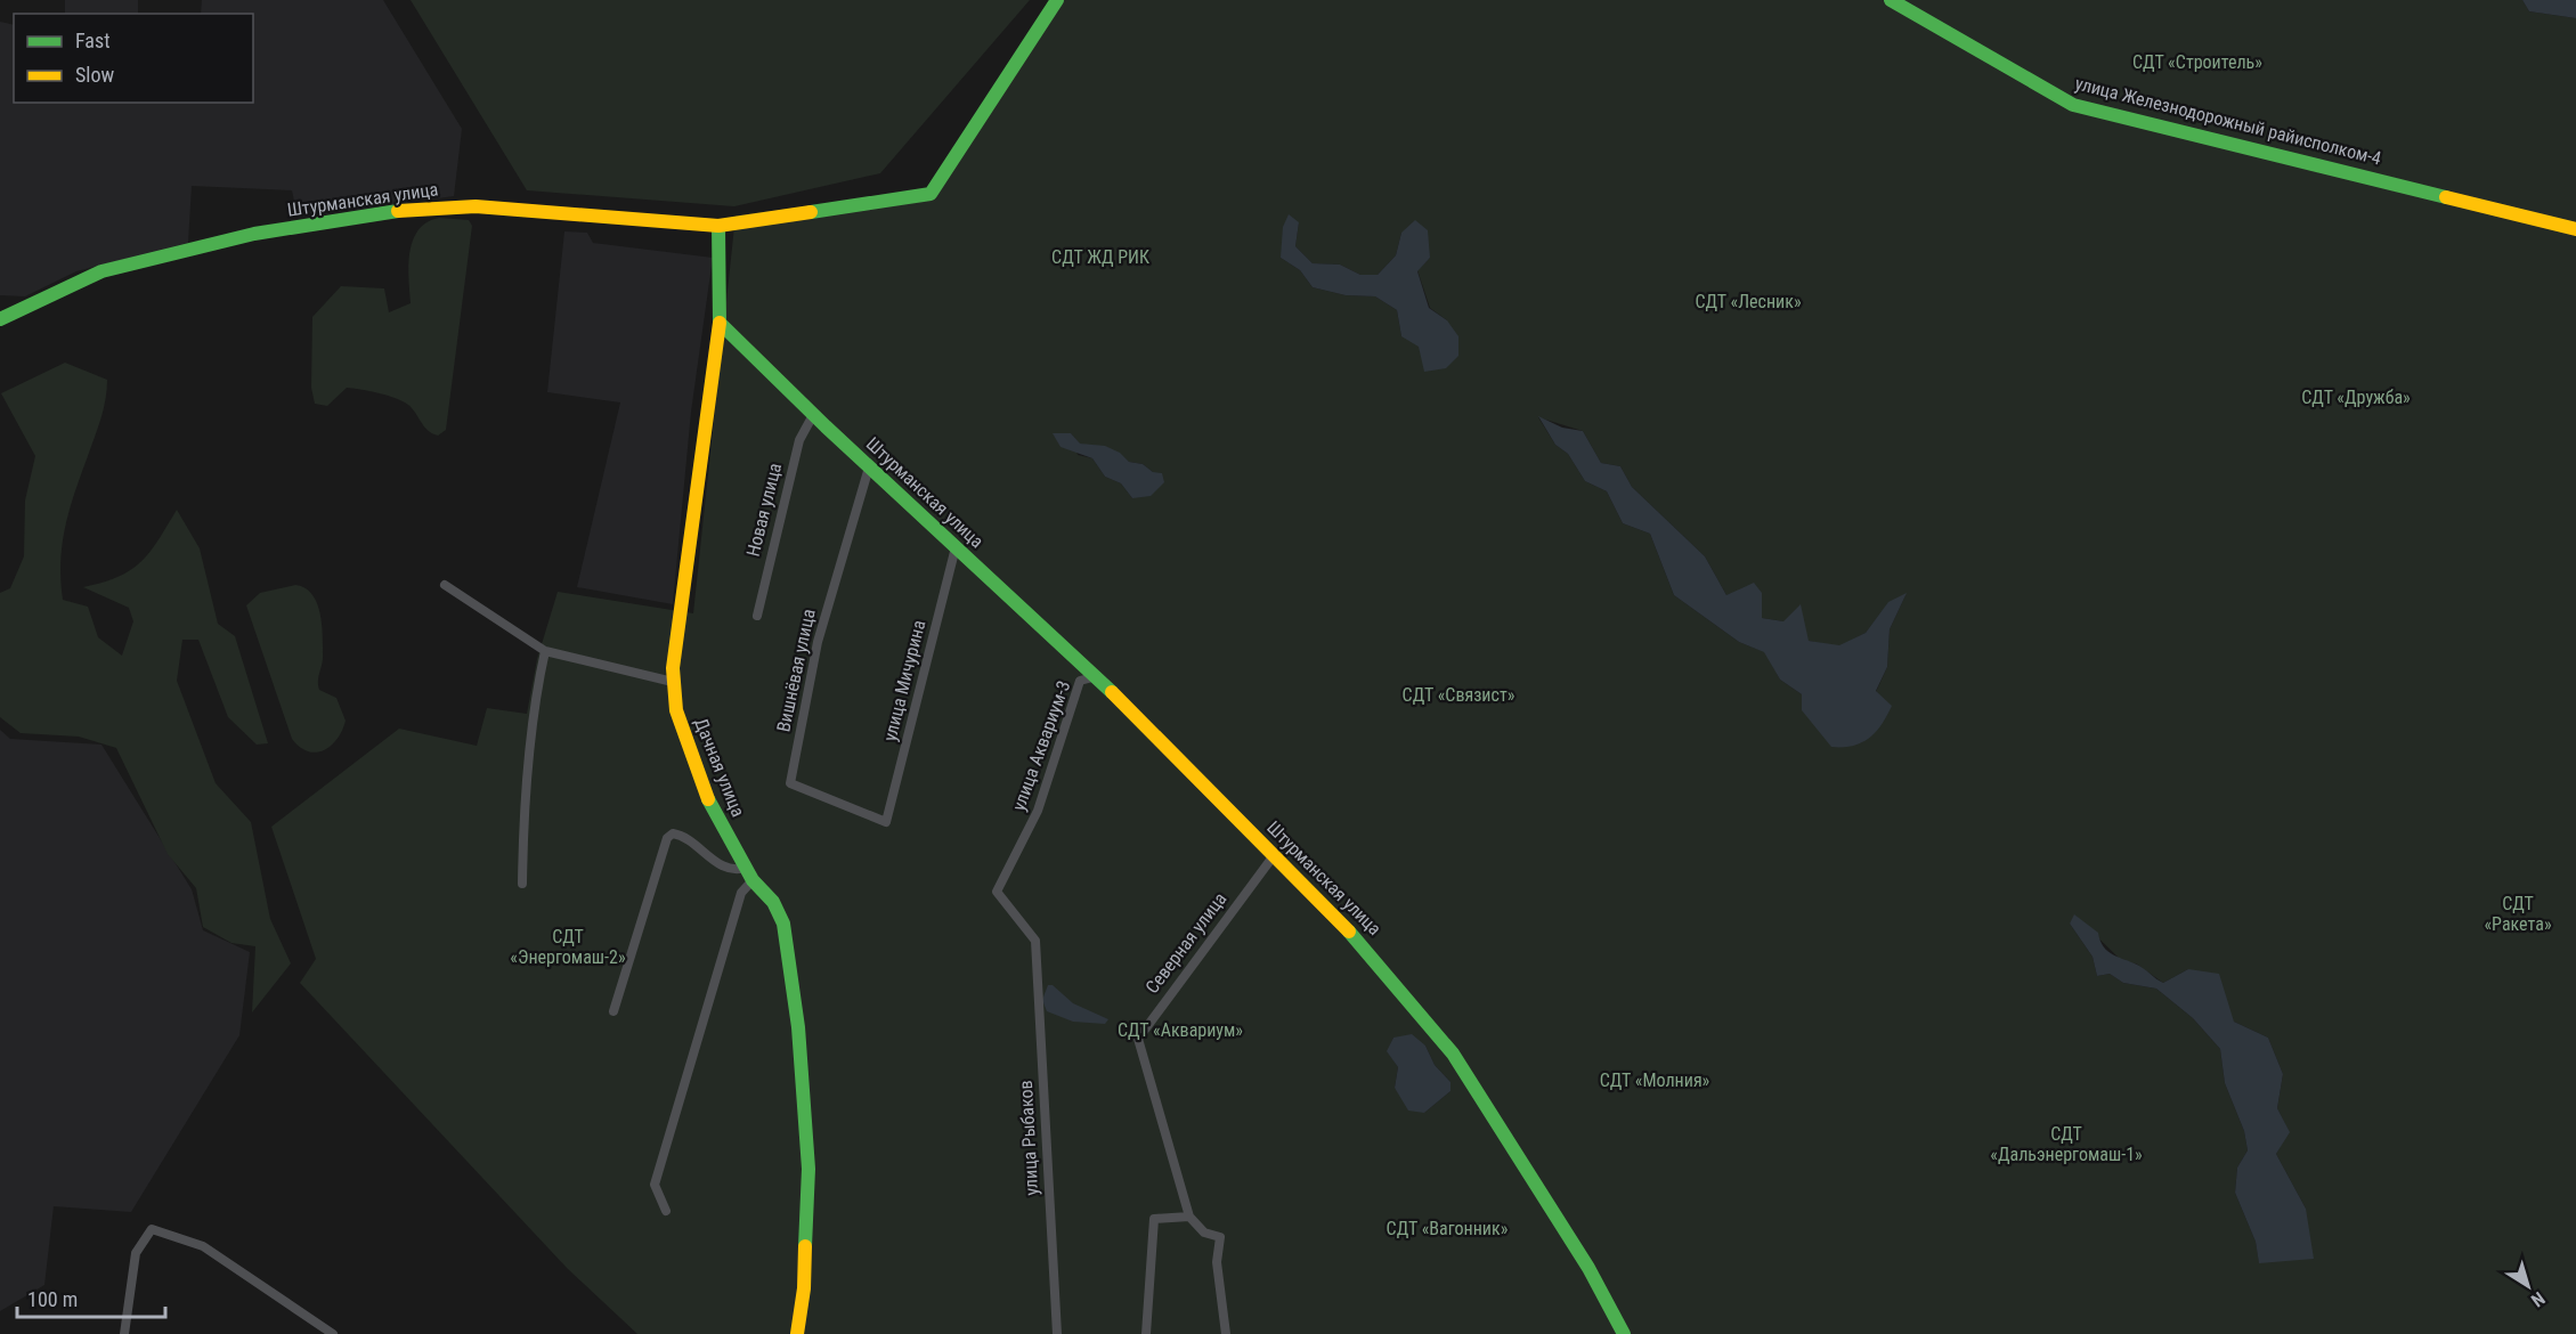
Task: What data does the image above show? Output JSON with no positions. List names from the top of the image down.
{
  "streets": {
    "street": [
      "улица Железнодорожный райисполком-4",
      "Штурманская улица",
      "Новая улица",
      "Вишнёвая улица",
      "улица Мичурина",
      "улица Аквариум-3",
      "Дачная улица",
      "Северная улица",
      "улица Рыбаков"
    ]
  },
  "crossings": [
    ["Штурманская улица", "Новая улица"],
    ["Штурманская улица", "Вишнёвая улица"],
    ["Штурманская улица", "улица Мичурина"],
    ["Штурманская улица", "улица Аквариум-3"],
    ["Штурманская улица", "Дачная улица"],
    ["Штурманская улица", "Северная улица"],
    ["Вишнёвая улица", "улица Мичурина"],
    ["улица Аквариум-3", "улица Рыбаков"]
  ],
  "parks": [
    "СДТ «Строитель»",
    "СДТ ЖД РИК",
    "СДТ «Лесник»",
    "СДТ «Дружба»",
    "СДТ «Связист»",
    "СДТ «Ракета»",
    "СДТ «Энергомаш-2»",
    "СДТ «Аквариум»",
    "СДТ «Молния»",
    "СДТ «Дальэнергомаш-1»",
    "СДТ «Вагонник»"
  ],
  "legend": ["Fast", "Slow"],
  "scale_bar": "100 m",
  "north": "bottom right"
}
